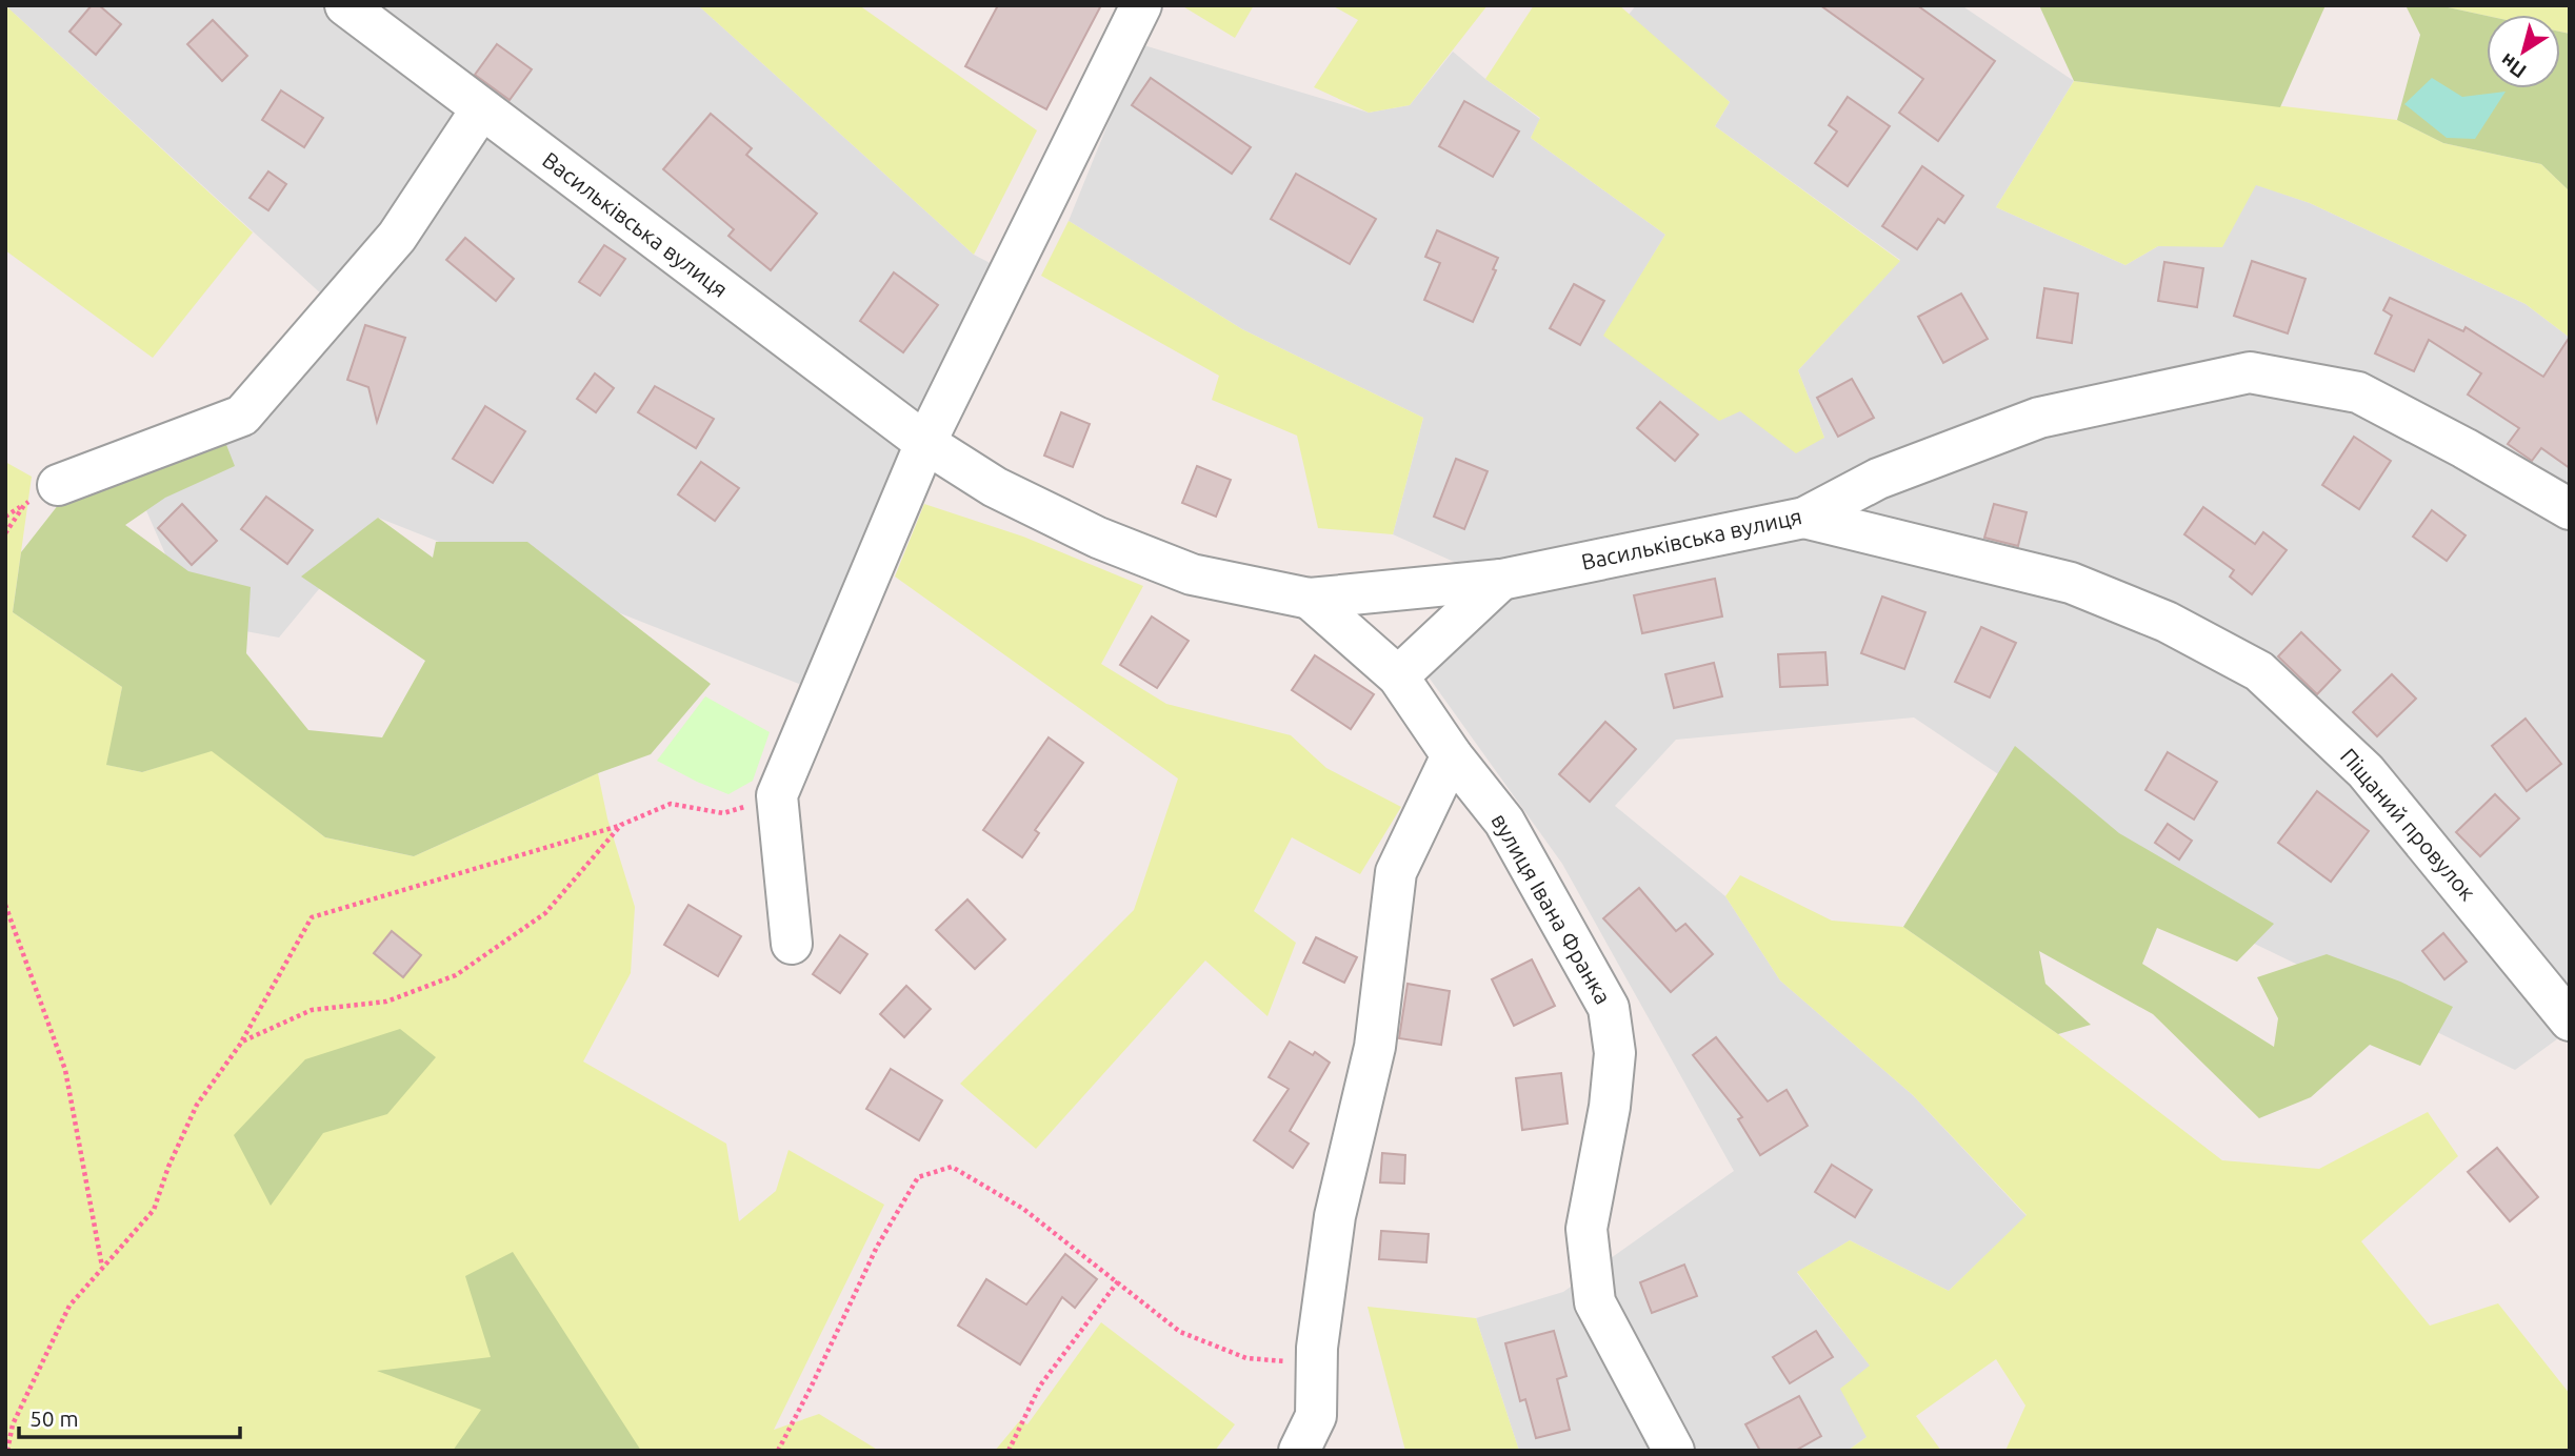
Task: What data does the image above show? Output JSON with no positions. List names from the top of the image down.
{
  "streets": {
    "street": ["Васильківська вулиця", "Піщаний провулок", "вулиця Івана Франка"]
  },
  "crossings": [
    ["Васильківська вулиця", "Піщаний провулок"],
    ["Васильківська вулиця", "вулиця Івана Франка"]
  ],
  "scale_bar": "50 m",
  "north": "bottom left"
}
